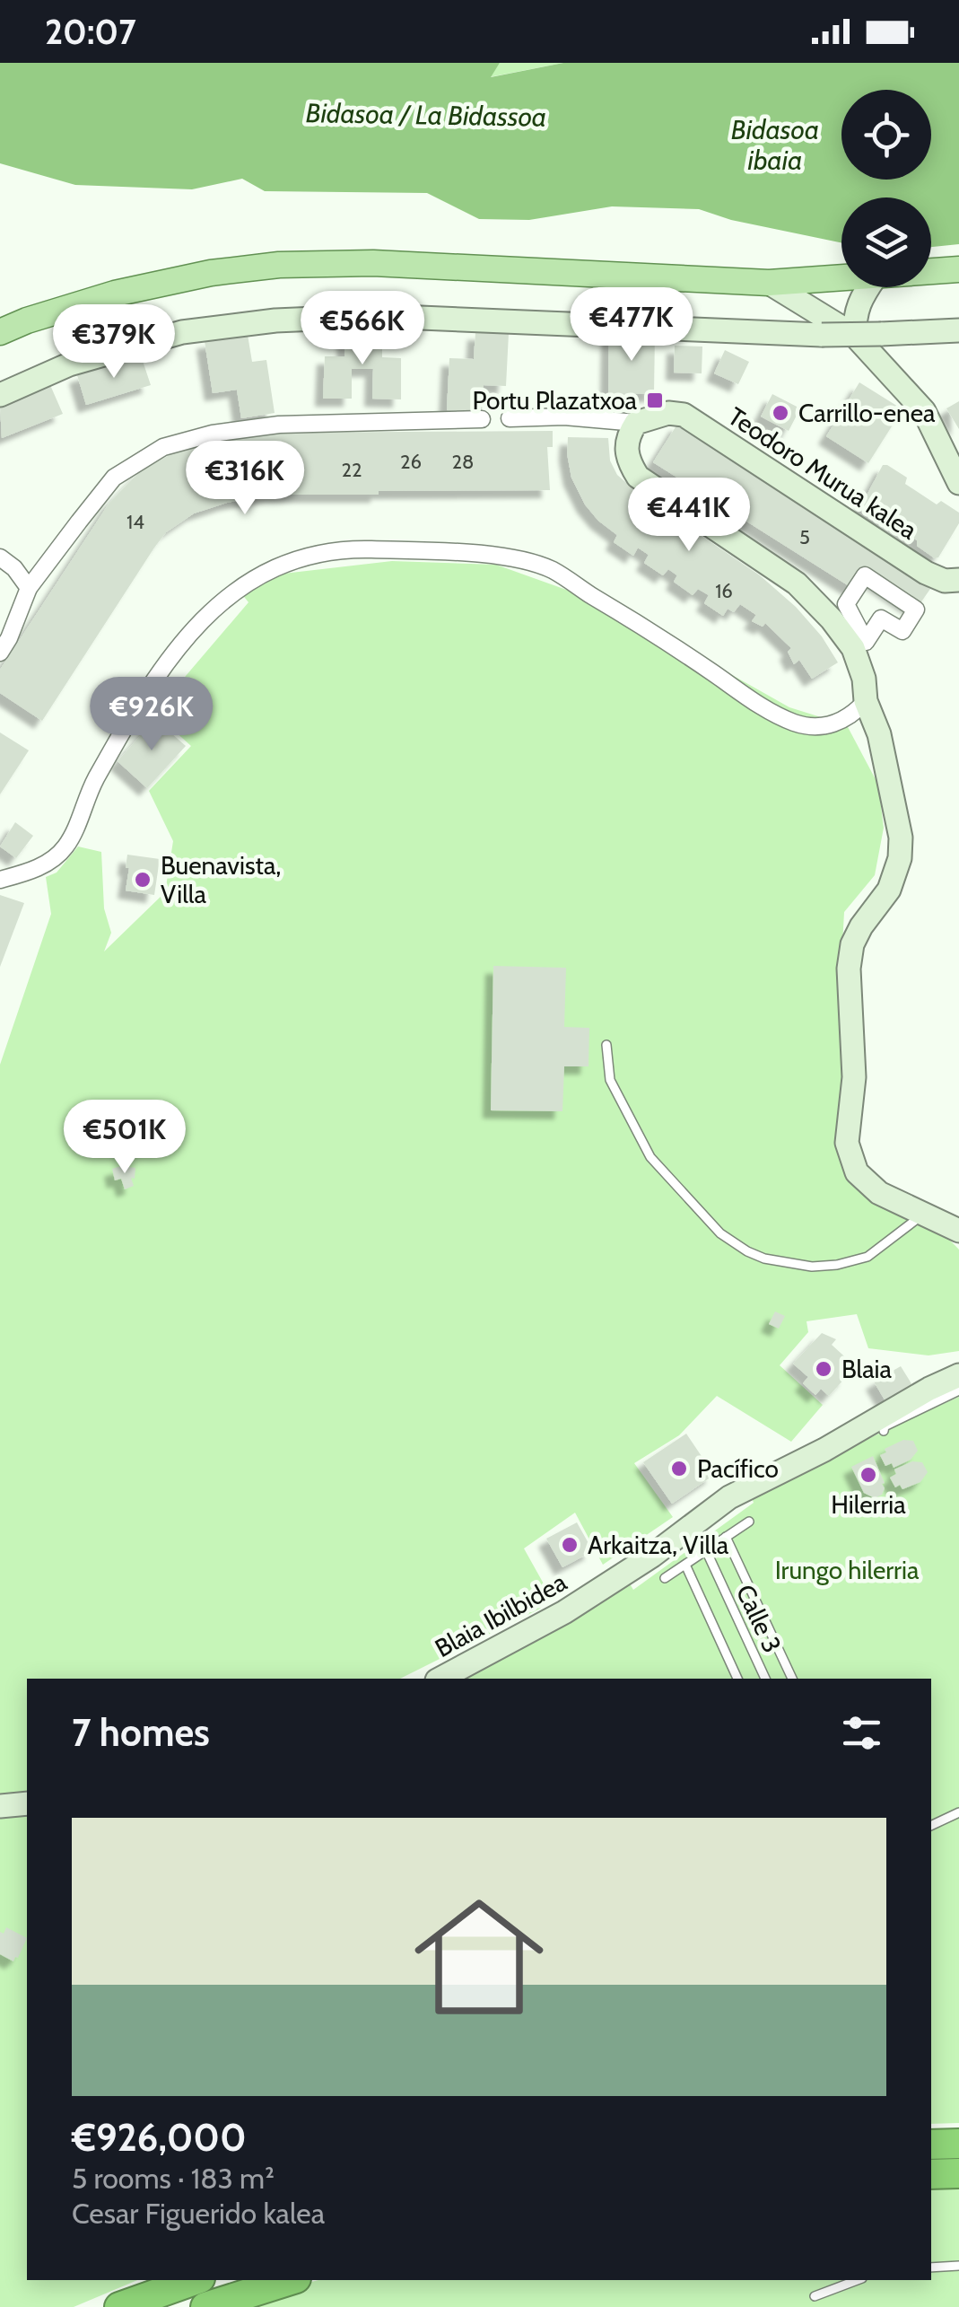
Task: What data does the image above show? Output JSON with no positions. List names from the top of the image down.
{
  "streets": {
    "street": ["Teodoro Murua kalea", "Blaia Ibilbidea"],
    "lane": ["Calle 3"]
  },
  "crossings": [
    ["Blaia Ibilbidea", "Calle 3"]
  ],
  "water": ["Bidasoa / La Bidassoa", "Bidasoa ibaia"],
  "parks": ["Irungo hilerria"],
  "places": {
    "transit": ["Portu Plazatxoa"],
    "other": [
      "Carrillo-enea",
      "Buenavista, Villa",
      "Blaia",
      "Pacífico",
      "Hilerria",
      "Arkaitza, Villa"
    ]
  },
  "house_numbers": [
    "26",
    "28",
    "22",
    "14",
    "5",
    "16"
  ],
  "page": {
    "status": "20:07",
    "price": [
      "€477K",
      "€566K",
      "€379K",
      "€316K",
      "€441K",
      "€926K",
      "€501K"
    ],
    "heading": "7 homes",
    "list": [
      {
        "name": "€926,000",
        "note": "5 rooms · 183 m² · Cesar Figuerido kalea"
      }
    ]
  }
}
